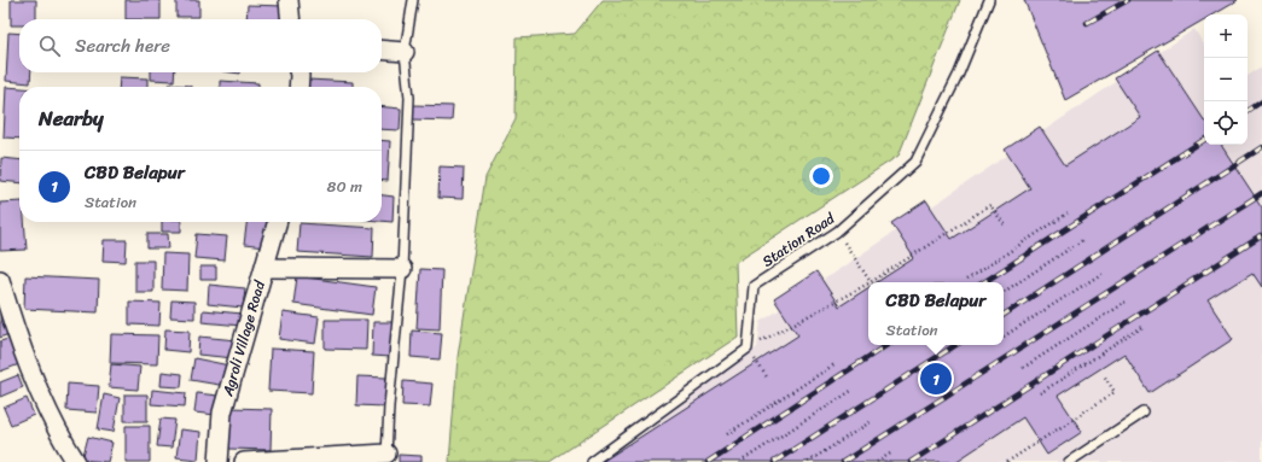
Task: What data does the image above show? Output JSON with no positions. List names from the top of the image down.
{
  "streets": {
    "street": ["Agroli Village Road"],
    "lane": ["Station Road"]
  },
  "page": {
    "map_buttons": ["+", "−"],
    "search": "Search here",
    "heading": "Nearby",
    "list": [
      {
        "mark": "1",
        "name": "CBD Belapur",
        "note": "Station",
        "value": "80 m"
      }
    ],
    "popup": ["CBD Belapur", "Station"],
    "pins": "1"
  }
}
